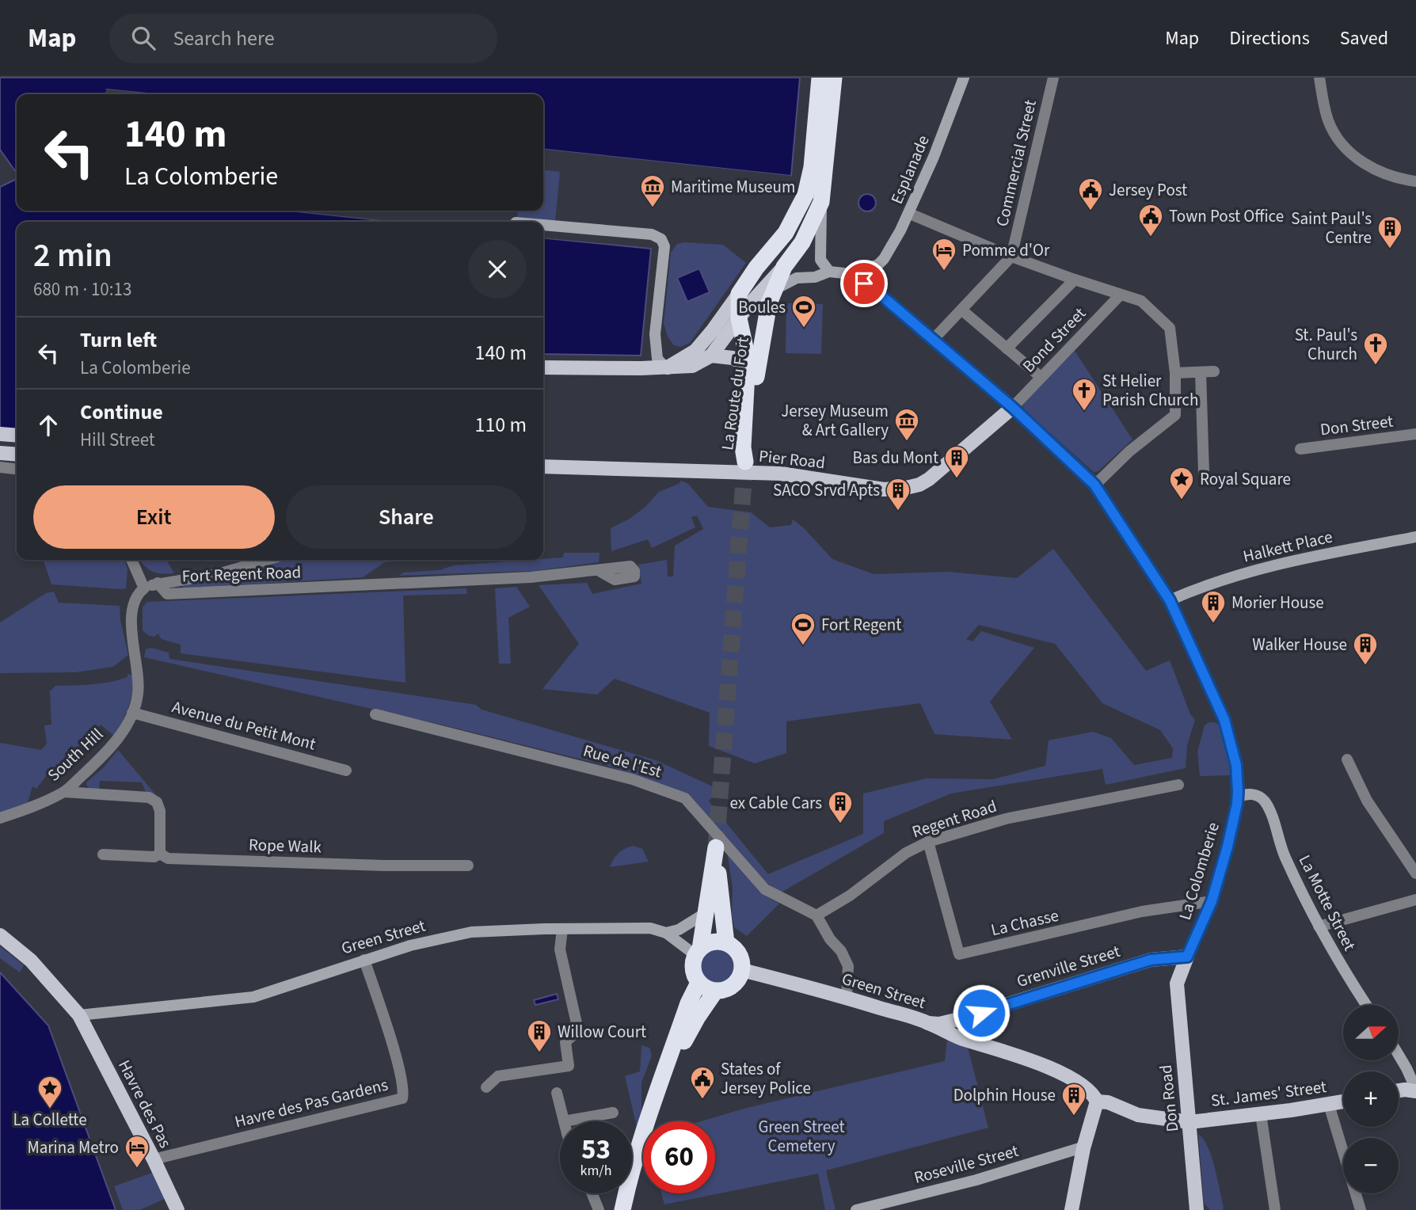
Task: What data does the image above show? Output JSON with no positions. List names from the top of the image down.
{
  "streets": {
    "highway": ["La Route du Fort"],
    "main road": [
      "Esplanade",
      "Pier Road",
      "Halkett Place",
      "La Colomberie",
      "La Motte Street",
      "Green Street",
      "Grenville Street",
      "St. James' Street",
      "Don Road",
      "Havre des Pas",
      "Roseville Street"
    ],
    "street": [
      "Commercial Street",
      "Bond Street",
      "Don Street",
      "Fort Regent Road",
      "Avenue du Petit Mont",
      "South Hill",
      "Rue de l'Est",
      "Regent Road",
      "Rope Walk",
      "La Chasse",
      "Havre des Pas Gardens"
    ]
  },
  "crossings": [
    ["Bond Street", "Pier Road"],
    ["Bond Street", "La Colomberie"],
    ["Pier Road", "La Colomberie"],
    ["Halkett Place", "La Colomberie"],
    ["Avenue du Petit Mont", "South Hill"],
    ["Rue de l'Est", "Regent Road"],
    ["Regent Road", "La Chasse"],
    ["La Colomberie", "La Motte Street"],
    ["La Colomberie", "La Chasse"],
    ["La Colomberie", "Grenville Street"],
    ["La Colomberie", "Don Road"],
    ["Green Street", "Grenville Street"],
    ["Green Street", "St. James' Street"],
    ["Green Street", "Havre des Pas Gardens"],
    ["Green Street", "Havre des Pas"],
    ["St. James' Street", "Don Road"],
    ["Havre des Pas Gardens", "Havre des Pas"]
  ],
  "parks": ["Green Street Cemetery"],
  "places": {
    "museum": ["Maritime Museum", "Jersey Museum & Art Gallery"],
    "public building": ["Jersey Post", "Town Post Office", "States of Jersey Police"],
    "building": [
      "Saint Paul's Centre",
      "Bas du Mont",
      "SACO Srvd Apts",
      "Morier House",
      "Walker House",
      "ex Cable Cars",
      "Willow Court",
      "Dolphin House"
    ],
    "hotel": ["Pomme d'Or", "Marina Metro"],
    "sports": ["Boules", "Fort Regent"],
    "church": ["St. Paul's Church", "St Helier Parish Church"],
    "place": ["Royal Square", "La Collette"]
  },
  "north": "right",
  "page": {
    "header": "Map",
    "search": "Search here",
    "nav": ["Map", "Directions", "Saved"],
    "turn": ["140 m", "La Colomberie"],
    "heading": ["2 min", "680 m · 10:13"],
    "list": [
      {
        "name": "Turn left",
        "note": "La Colomberie",
        "value": "140 m"
      },
      {
        "name": "Continue",
        "note": "Hill Street",
        "value": "110 m"
      }
    ],
    "buttons": ["Exit", "Share"],
    "map_buttons": ["+", "−"],
    "speed": "53 km/h",
    "limit": "60"
  }
}
